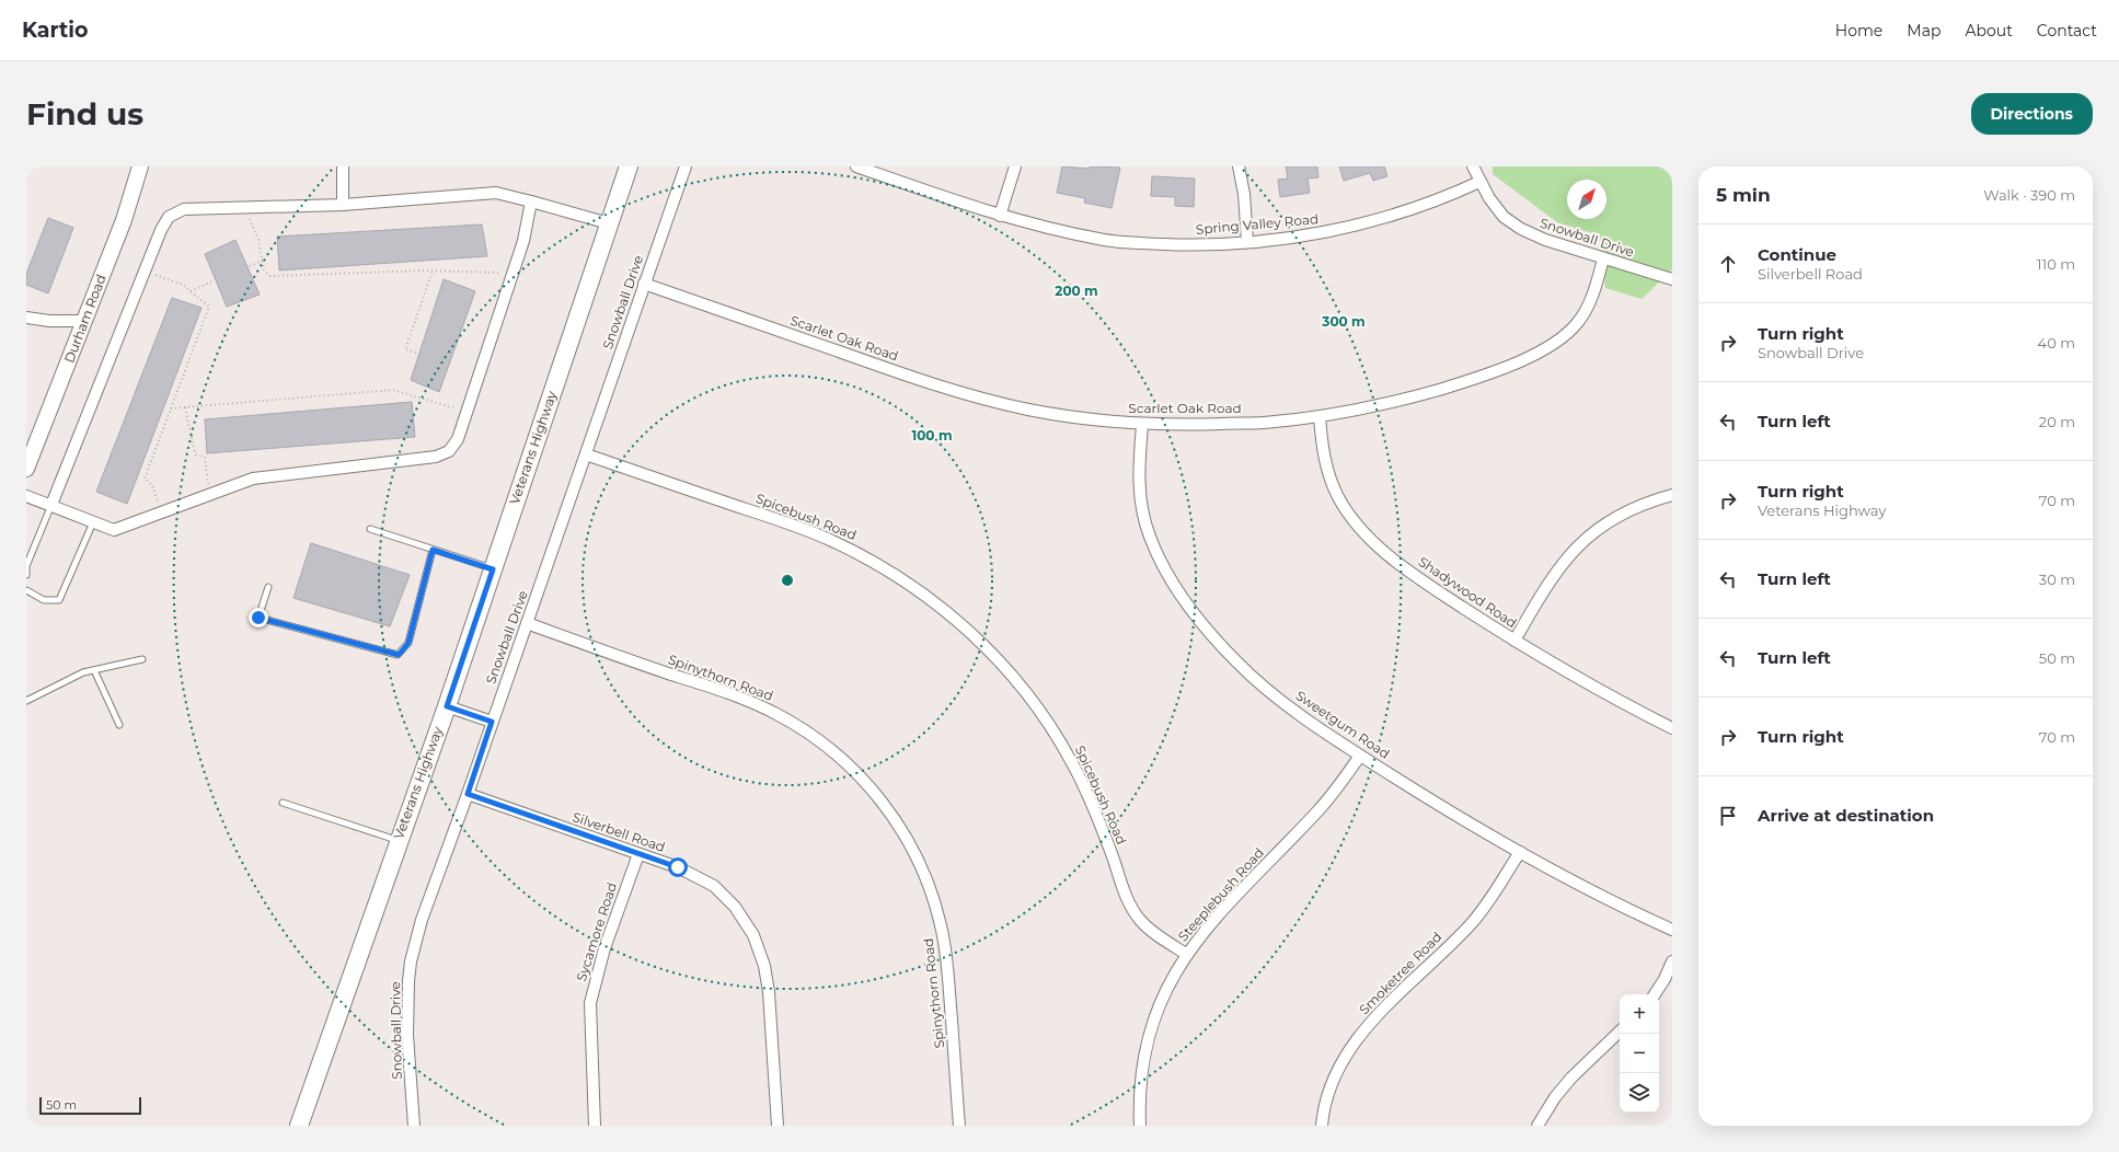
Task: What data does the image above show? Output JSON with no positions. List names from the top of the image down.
{
  "streets": {
    "main road": ["Durham Road", "Veterans Highway"],
    "street": [
      "Spring Valley Road",
      "Snowball Drive",
      "Scarlet Oak Road",
      "Spicebush Road",
      "Shadywood Road",
      "Spinythorn Road",
      "Sweetgum Road",
      "Silverbell Road",
      "Steeplebush Road",
      "Sycamore Road",
      "Smoketree Road"
    ]
  },
  "crossings": [
    ["Spring Valley Road", "Snowball Drive"],
    ["Snowball Drive", "Scarlet Oak Road"],
    ["Snowball Drive", "Spicebush Road"],
    ["Snowball Drive", "Spinythorn Road"],
    ["Snowball Drive", "Silverbell Road"],
    ["Scarlet Oak Road", "Shadywood Road"],
    ["Scarlet Oak Road", "Sweetgum Road"],
    ["Spicebush Road", "Steeplebush Road"],
    ["Sweetgum Road", "Steeplebush Road"],
    ["Sweetgum Road", "Smoketree Road"],
    ["Silverbell Road", "Sycamore Road"]
  ],
  "scale_bar": "50 m",
  "north": "top right",
  "page": {
    "header": "Kartio",
    "nav": [
      "Home",
      "Map",
      "About",
      "Contact"
    ],
    "buttons": "Directions",
    "title": "Find us",
    "heading": ["5 min", "Walk · 390 m"],
    "list": [
      ["Continue", "Silverbell Road", "110 m"],
      ["Turn right", "Snowball Drive", "40 m"],
      ["Turn left", "20 m"],
      ["Turn right", "Veterans Highway", "70 m"],
      ["Turn left", "30 m"],
      ["Turn left", "50 m"],
      ["Turn right", "70 m"],
      "Arrive at destination"
    ],
    "map_buttons": ["+", "−"],
    "scale": "50 m"
  },
  "rings": ["200 m", "300 m", "100 m"]
}
